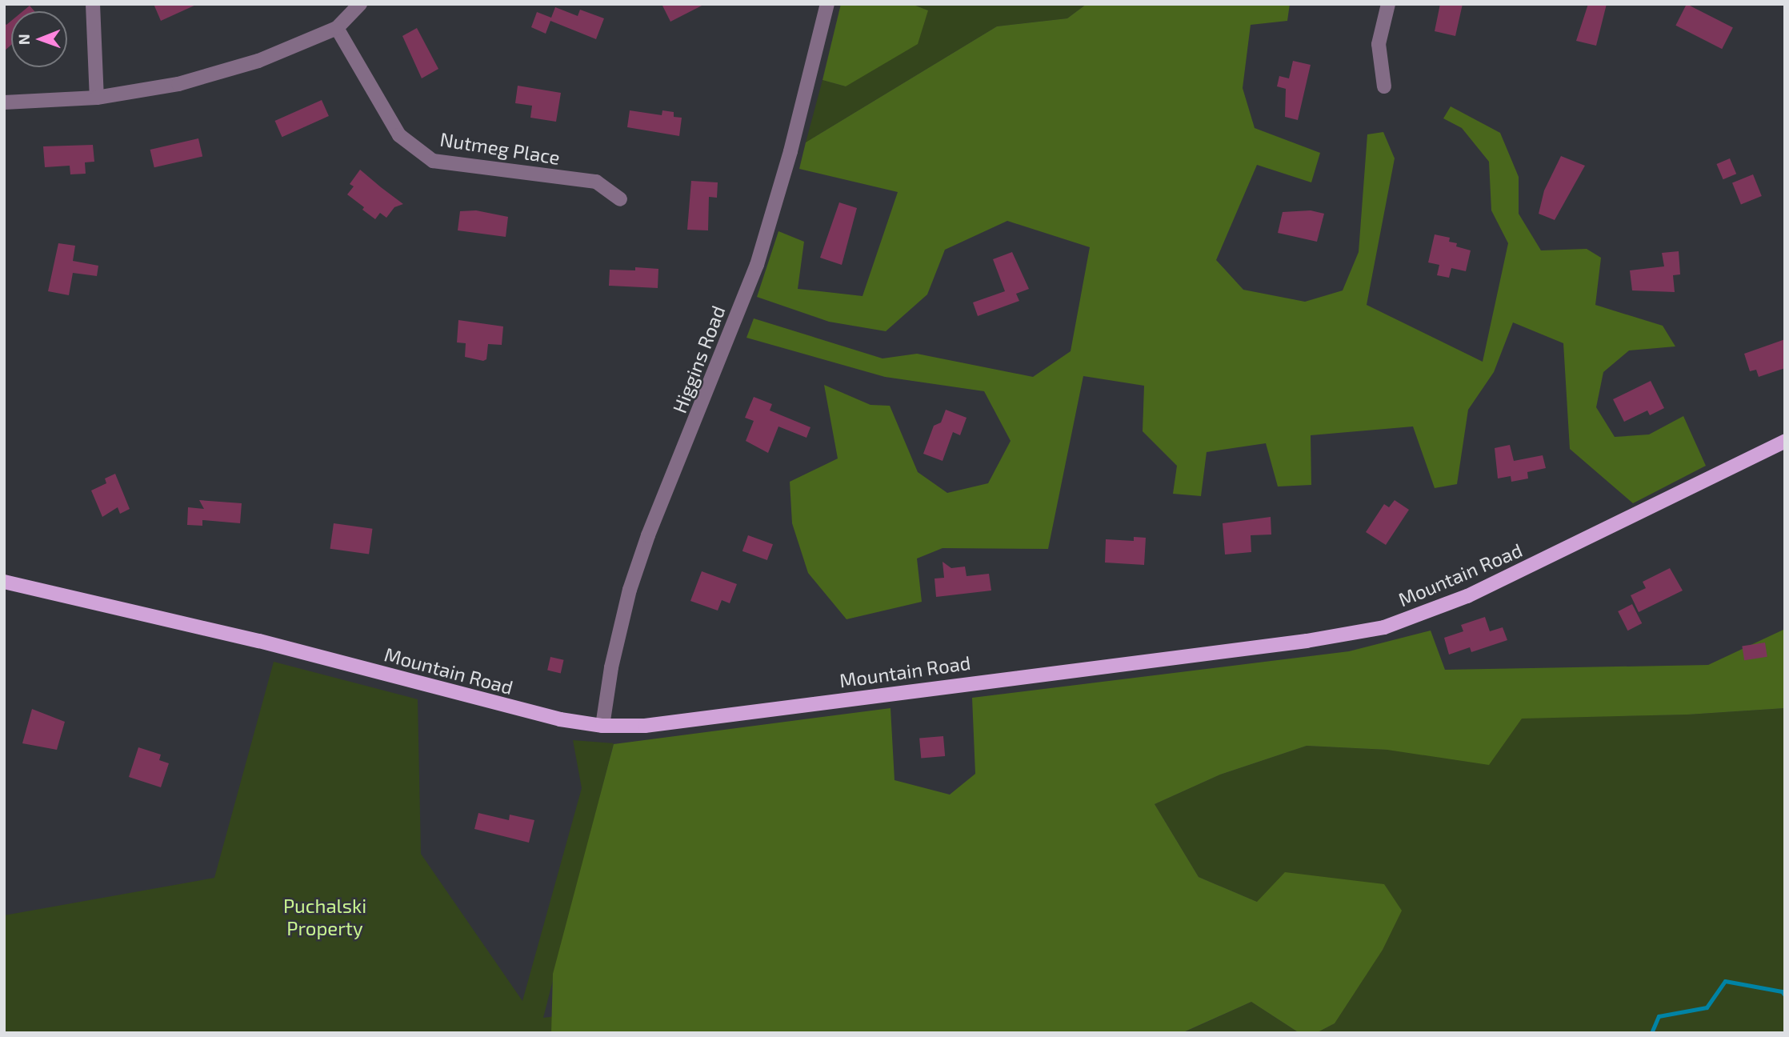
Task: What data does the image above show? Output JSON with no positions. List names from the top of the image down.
{
  "streets": {
    "main road": ["Mountain Road"],
    "street": ["Nutmeg Place", "Higgins Road"]
  },
  "crossings": [
    ["Higgins Road", "Mountain Road"]
  ],
  "parks": ["Puchalski Property"],
  "north": "left"
}
